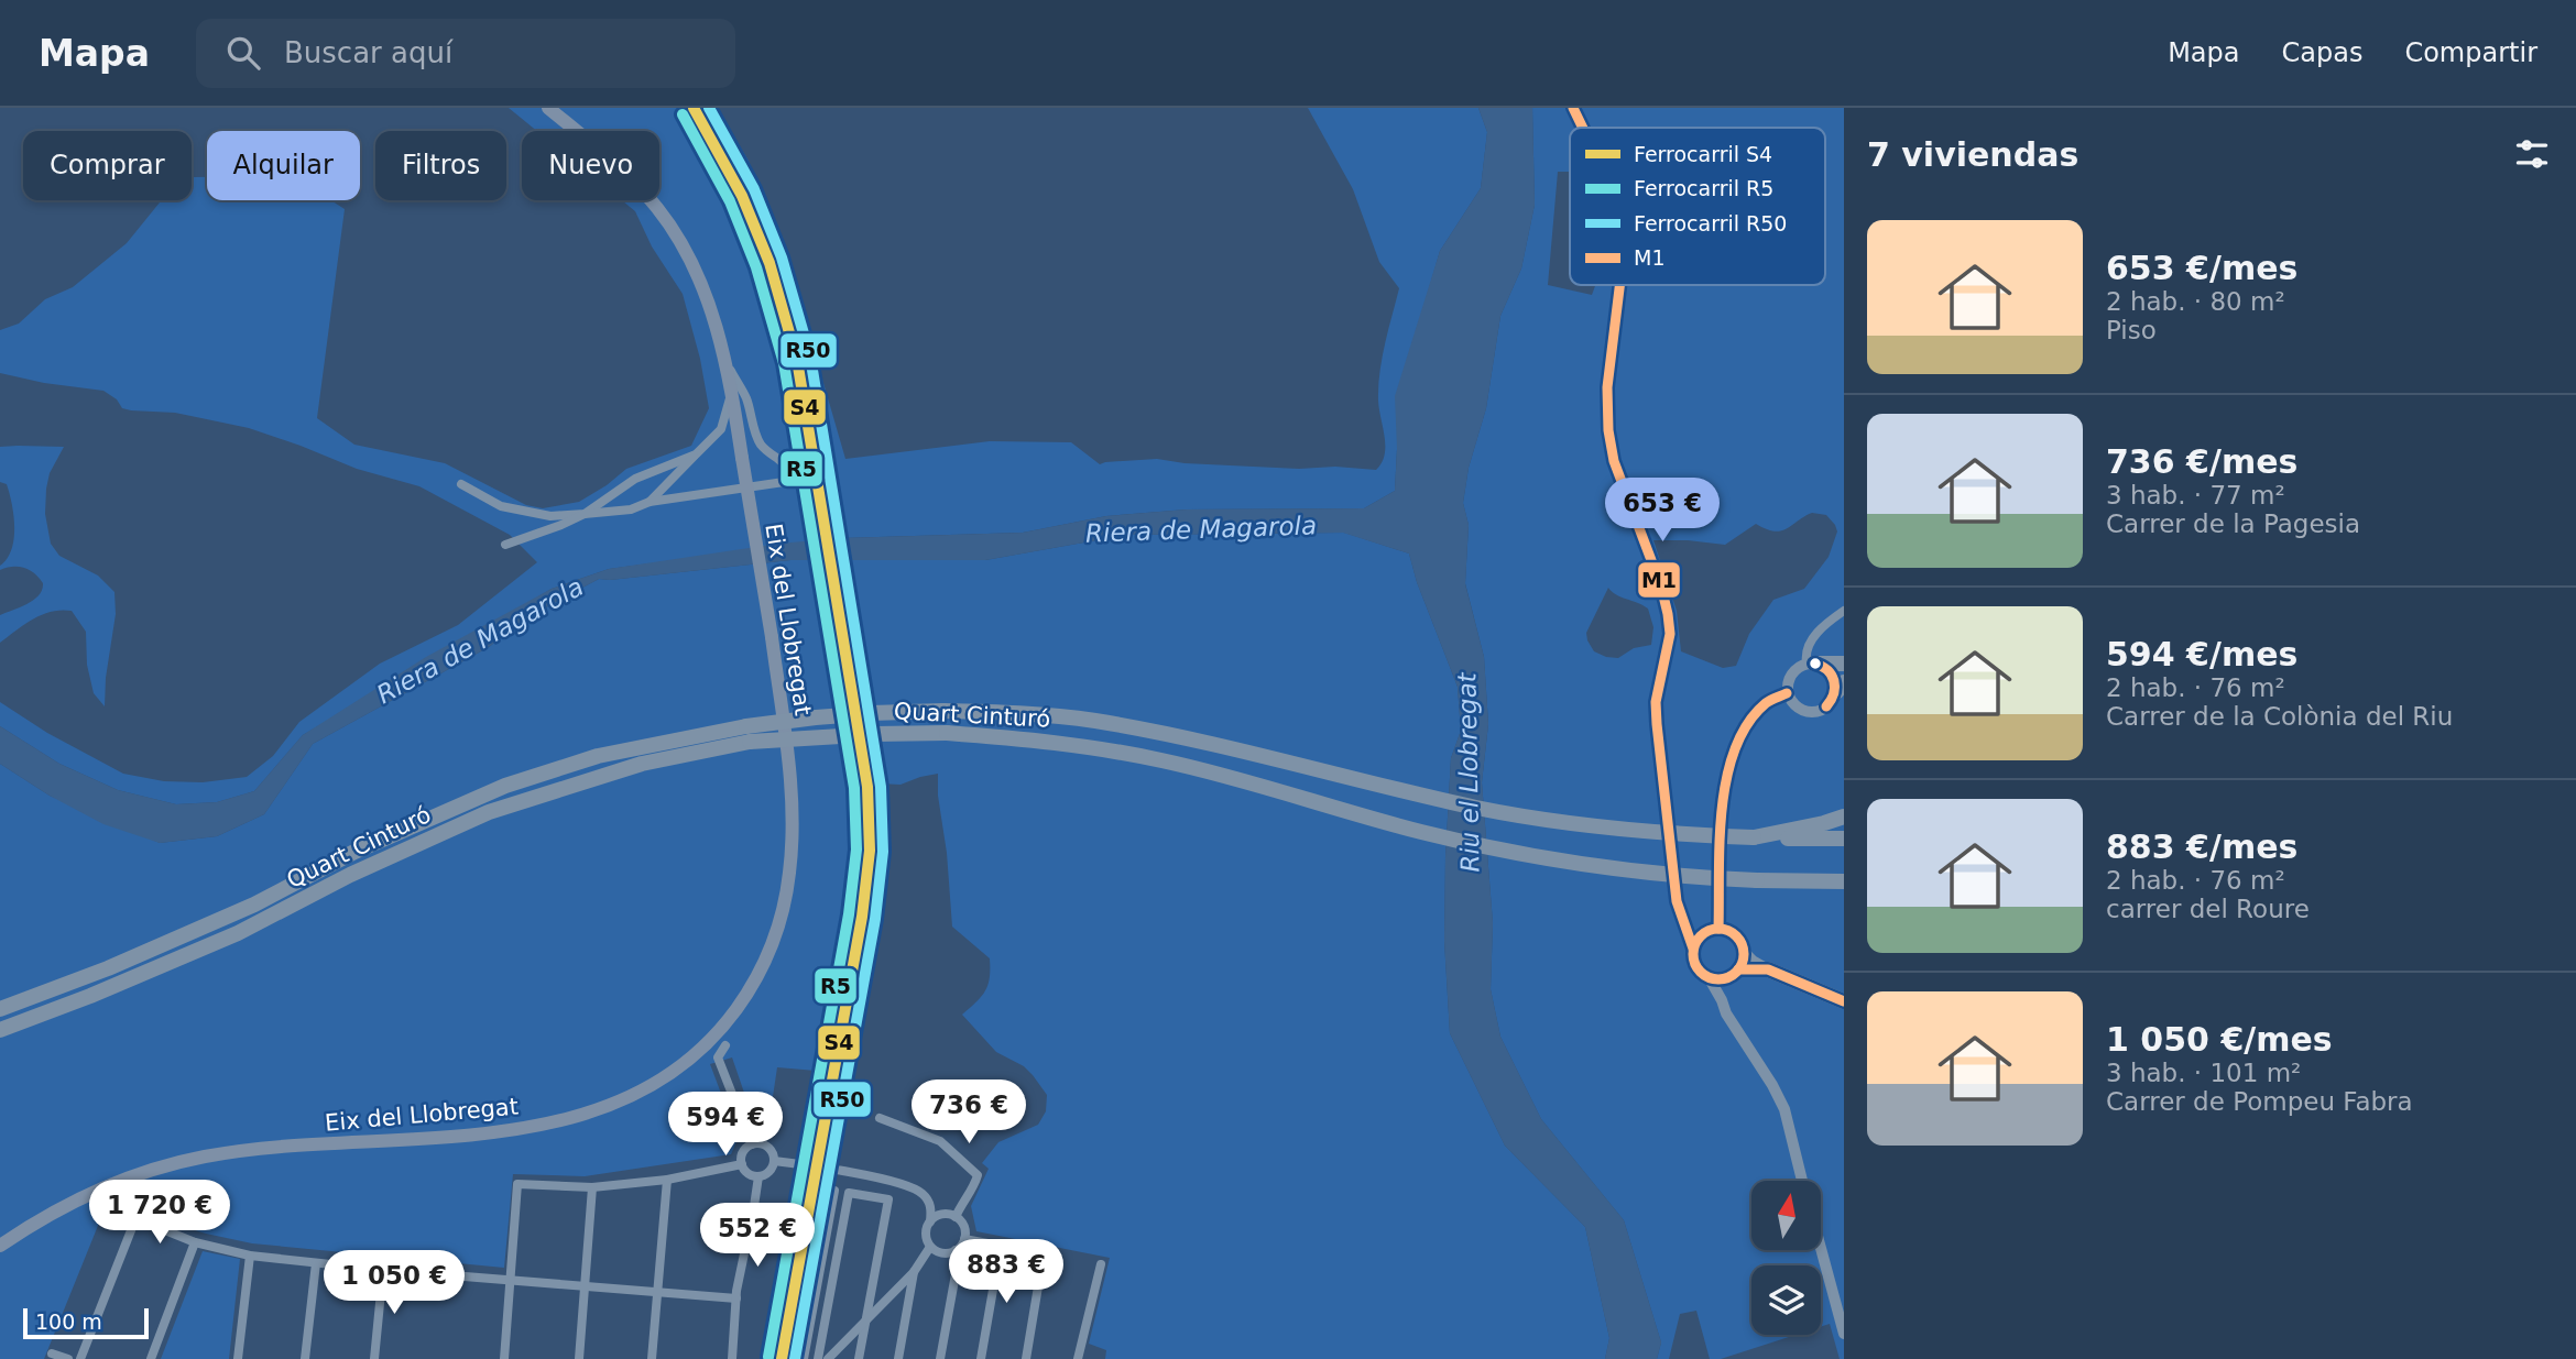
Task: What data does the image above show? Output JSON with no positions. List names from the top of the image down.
{
  "streets": {
    "highway": ["Eix del Llobregat", "Quart Cinturó"]
  },
  "water": ["Riera de Magarola", "Riu el Llobregat"],
  "lines": [
    "rail line S4",
    "rail line R50",
    "transit line M1",
    "rail line R5"
  ],
  "legend": [
    "Ferrocarril S4",
    "Ferrocarril R5",
    "Ferrocarril R50",
    "M1"
  ],
  "scale_bar": "100 m",
  "north": "top",
  "page": {
    "header": "Mapa",
    "search": "Buscar aquí",
    "nav": ["Mapa", "Capas", "Compartir"],
    "heading": "7 viviendas",
    "chip": [
      "Comprar",
      "Alquilar",
      "Filtros",
      "Nuevo"
    ],
    "list": [
      {
        "name": "653 €/mes",
        "note": "2 hab. · 80 m² · Piso"
      },
      {
        "name": "736 €/mes",
        "note": "3 hab. · 77 m² · Carrer de la Pagesia"
      },
      {
        "name": "594 €/mes",
        "note": "2 hab. · 76 m² · Carrer de la Colònia del Riu"
      },
      {
        "name": "883 €/mes",
        "note": "2 hab. · 76 m² · carrer del Roure"
      },
      {
        "name": "1 050 €/mes",
        "note": "3 hab. · 101 m² · Carrer de Pompeu Fabra"
      }
    ],
    "price": [
      "653 €",
      "736 €",
      "594 €",
      "1 720 €",
      "552 €",
      "883 €",
      "1 050 €"
    ],
    "scale": "100 m"
  }
}
